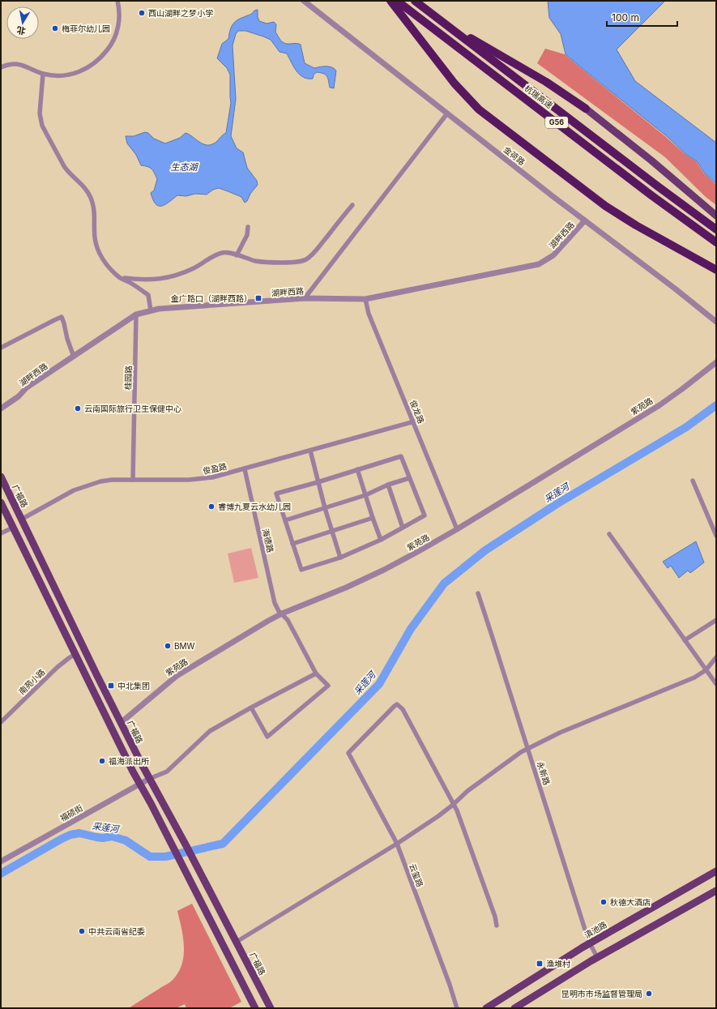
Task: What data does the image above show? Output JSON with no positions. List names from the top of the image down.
{
  "streets": {
    "highway": ["杭瑞高速", "G56"],
    "main road": ["广福路", "滇池路"],
    "street": [
      "金荷路",
      "湖畔西路",
      "桂园路",
      "紫苑路",
      "俊龙路",
      "俊盈路",
      "海德路",
      "南苑小路",
      "永新路",
      "福硕街",
      "云玺路"
    ]
  },
  "crossings": [
    ["金荷路", "湖畔西路"],
    ["湖畔西路", "桂园路"],
    ["湖畔西路", "俊龙路"],
    ["桂园路", "俊盈路"],
    ["紫苑路", "俊龙路"],
    ["紫苑路", "广福路"],
    ["紫苑路", "海德路"],
    ["俊龙路", "俊盈路"],
    ["俊盈路", "广福路"],
    ["俊盈路", "海德路"],
    ["广福路", "福硕街"],
    ["永新路", "滇池路"]
  ],
  "water": ["生态湖", "采莲河"],
  "places": {
    "other": [
      "西山湖畔之梦小学",
      "梅菲尔幼儿园",
      "云南国际旅行卫生保健中心",
      "睿博九夏云水幼儿园",
      "BMW",
      "福海派出所",
      "秋德大酒店",
      "中共云南省纪委",
      "昆明市市场监督管理局"
    ],
    "transit": ["金广路口（湖畔西路）", "中北集团", "渔堆村"]
  },
  "scale_bar": "100 m",
  "north": "bottom"
}
